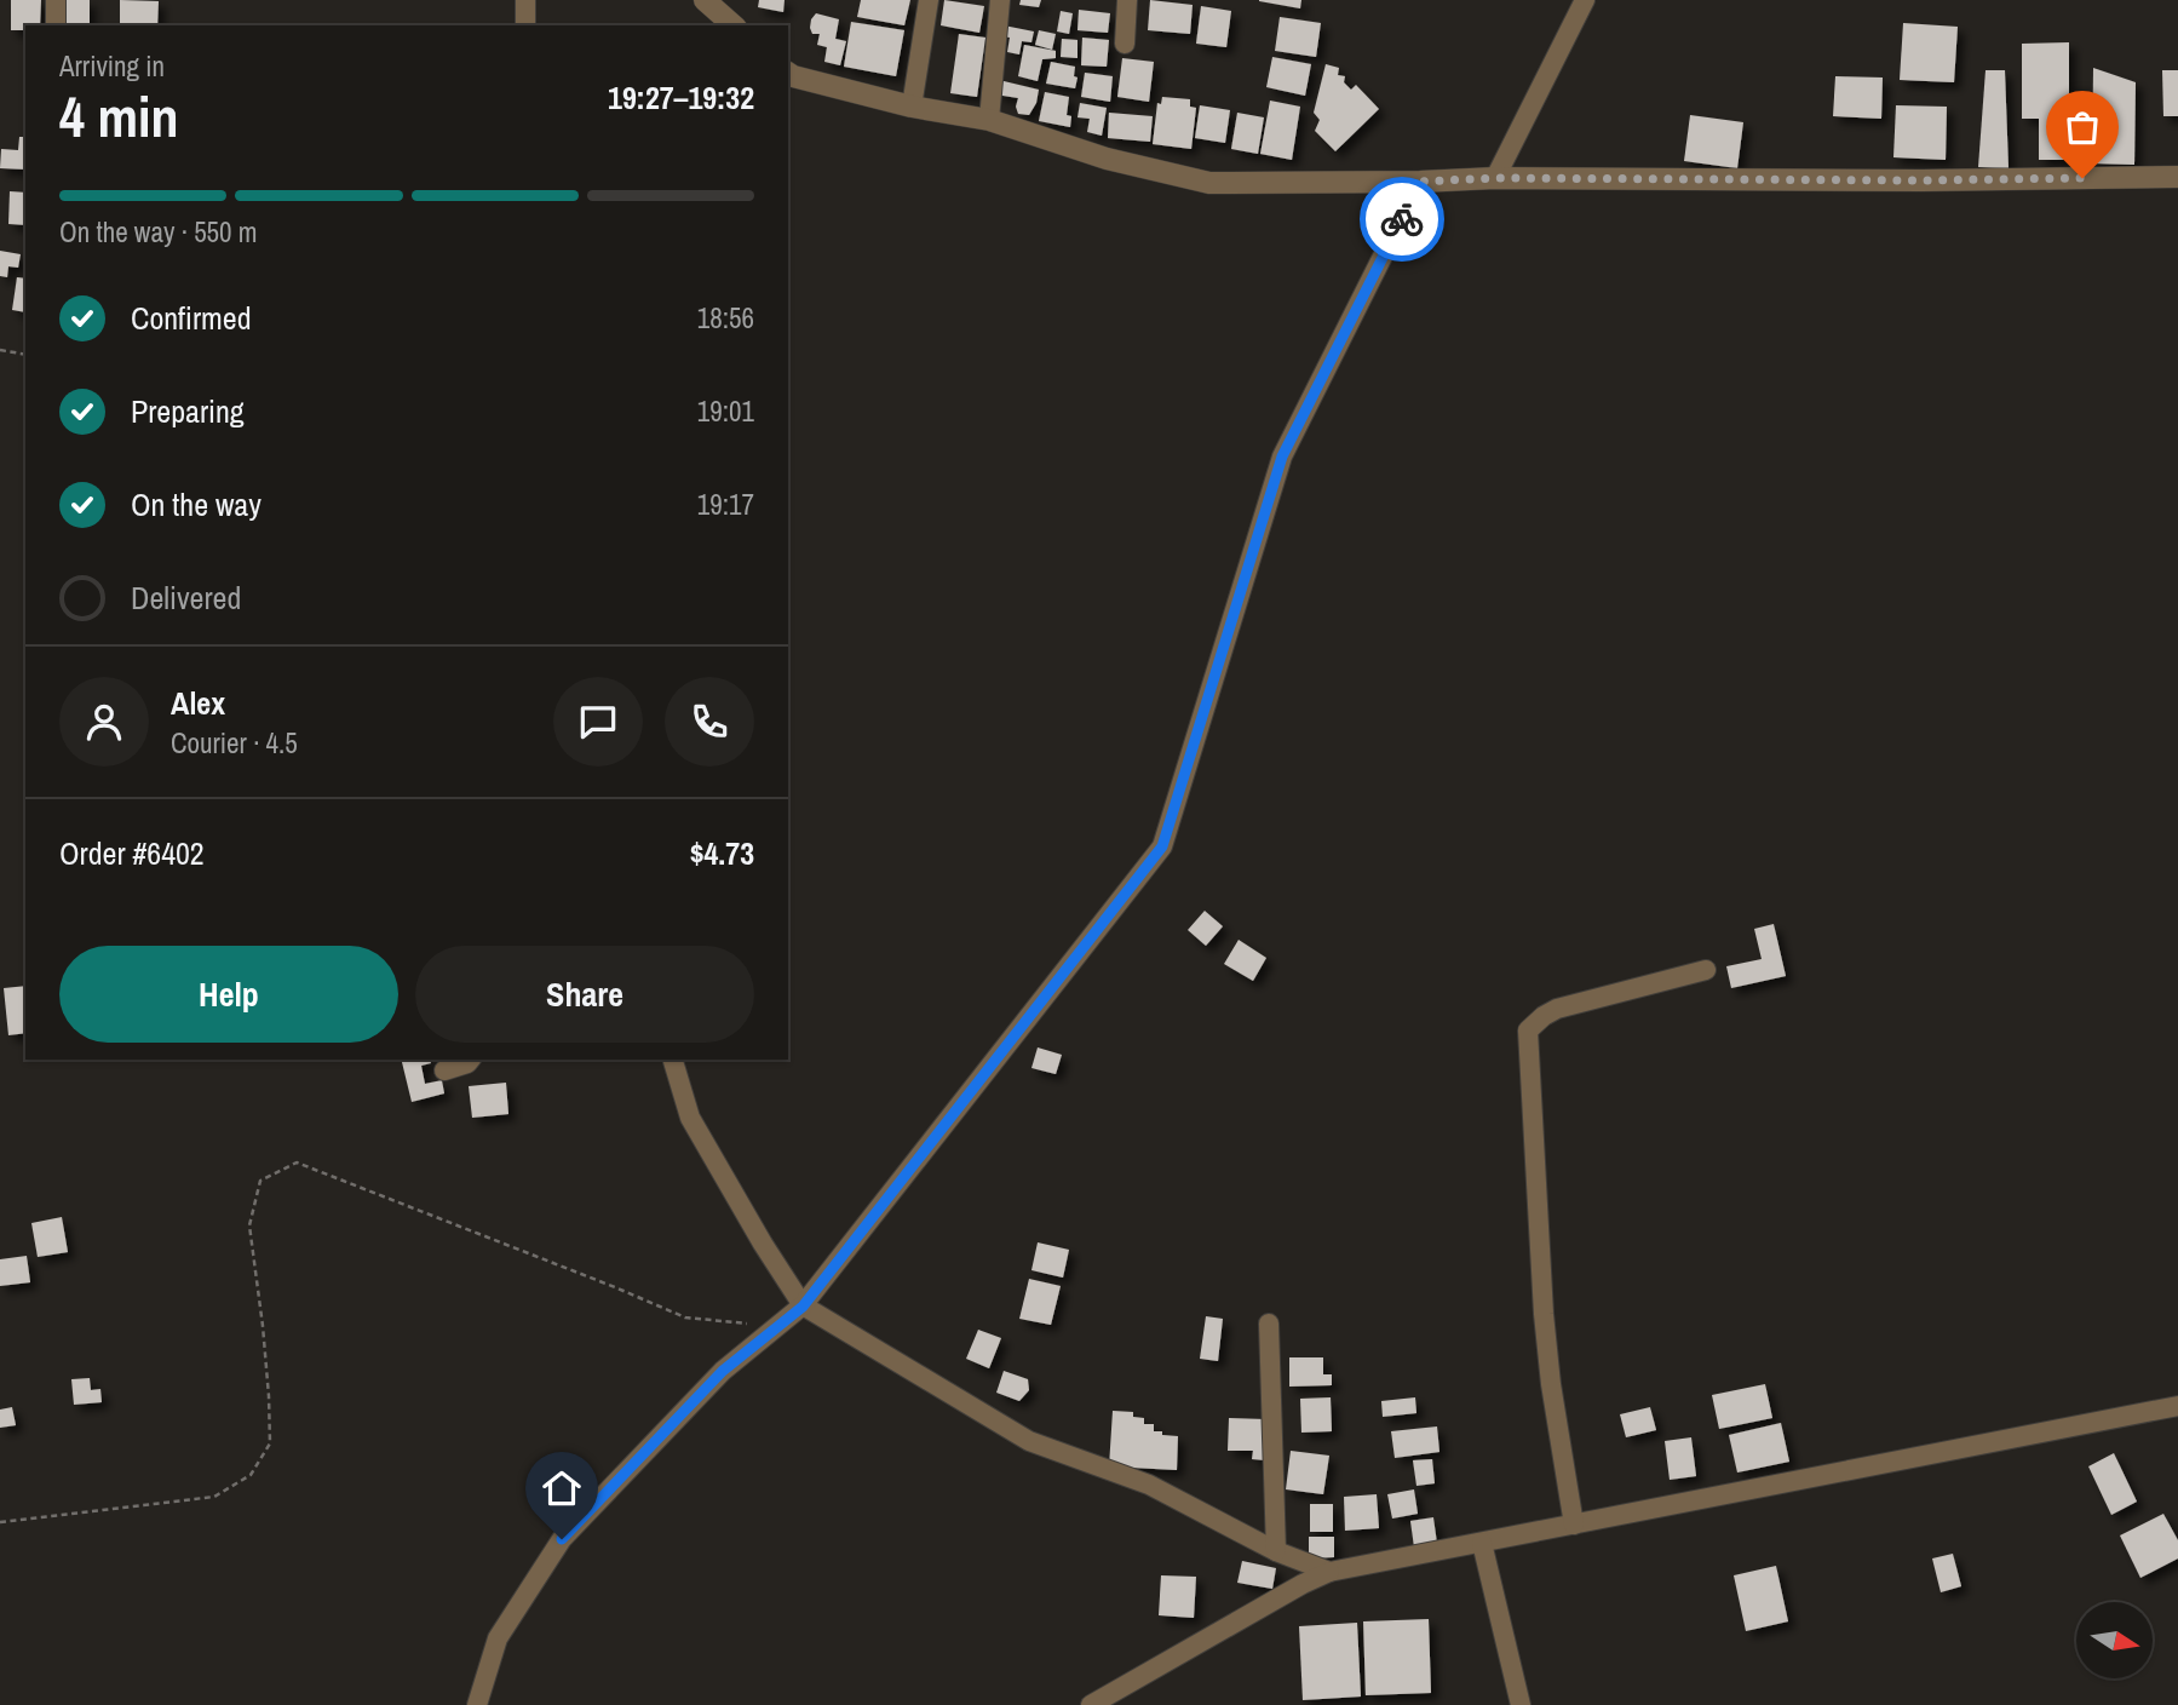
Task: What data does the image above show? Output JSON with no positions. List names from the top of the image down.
{
  "north": "right",
  "page": {
    "heading": ["4 min", "Arriving in", "19:27–19:32"],
    "panel": [
      "Alex",
      "Courier · 4.5",
      "Order #6402",
      "$4.73"
    ],
    "bar": "On the way · 550 m",
    "list": [
      ["Confirmed", "18:56"],
      ["Preparing", "19:01"],
      ["On the way", "19:17"],
      "Delivered"
    ],
    "buttons": ["Help", "Share"]
  }
}
